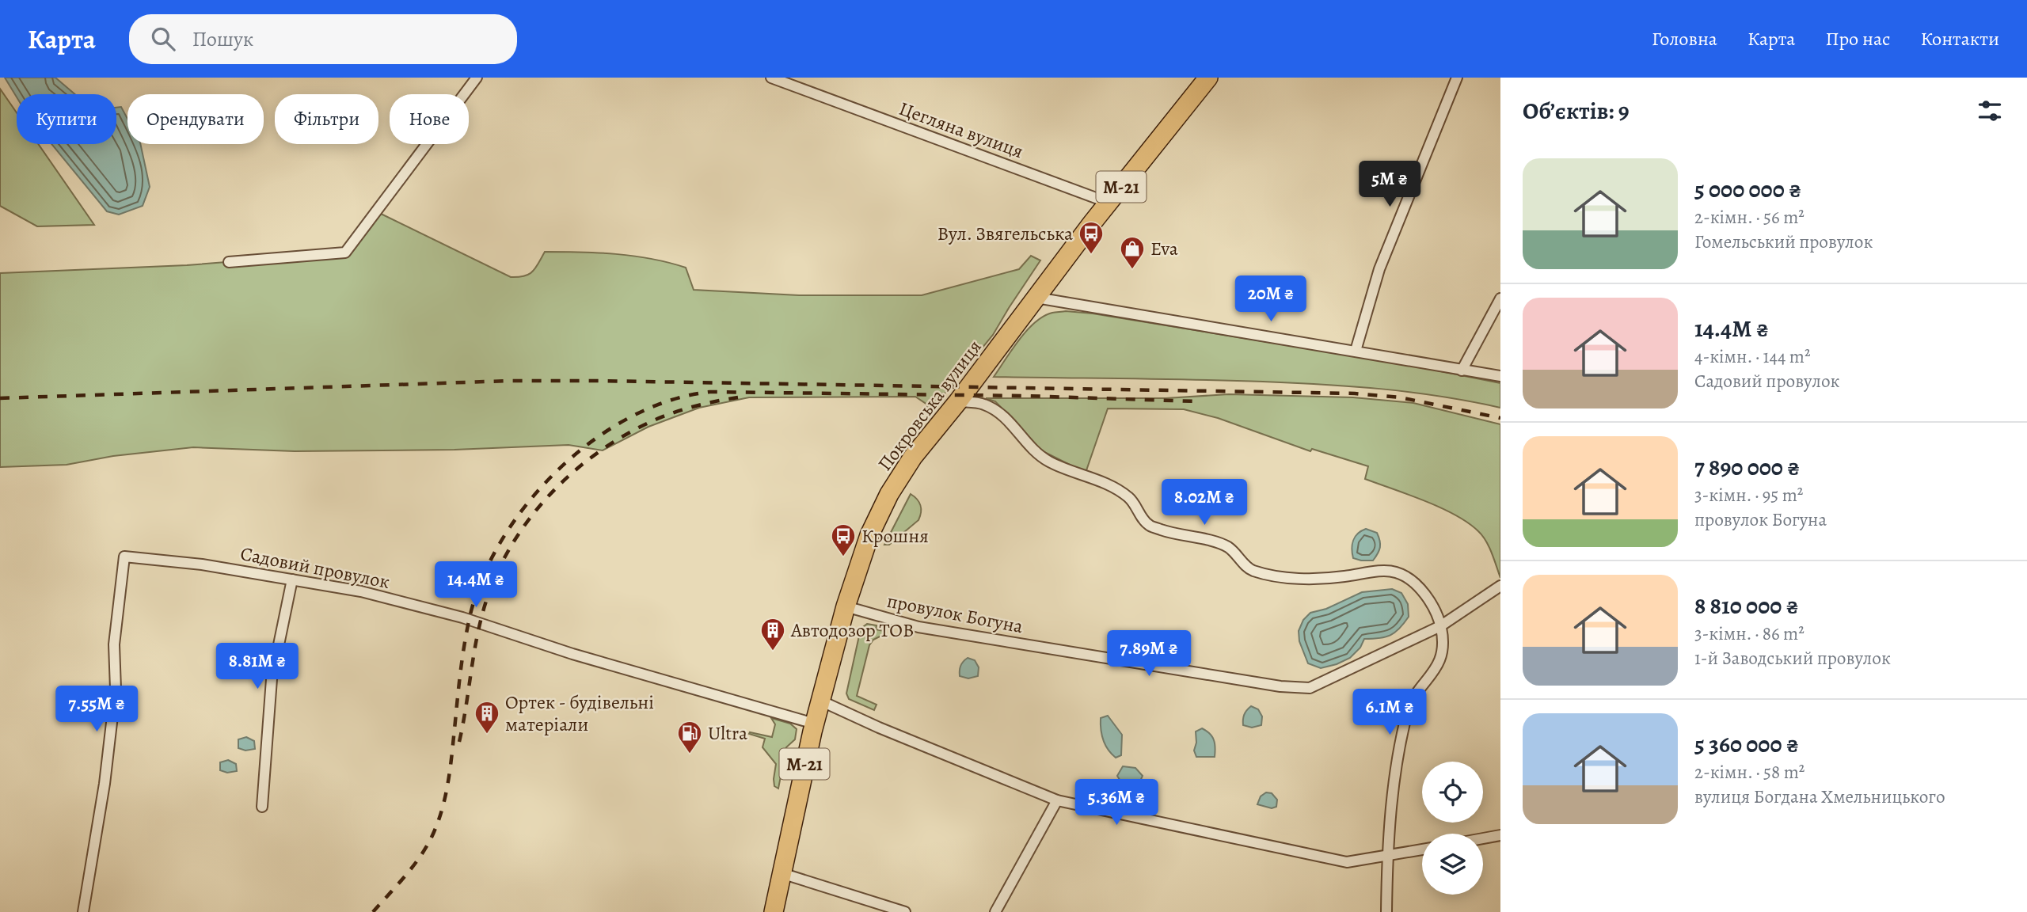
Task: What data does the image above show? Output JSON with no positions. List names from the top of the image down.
{
  "streets": {
    "highway": ["М-21", "Покровська вулиця"],
    "street": ["Цегляна вулиця", "Садовий провулок", "провулок Богуна"]
  },
  "crossings": [
    ["Цегляна вулиця", "Покровська вулиця"],
    ["Покровська вулиця", "Садовий провулок"],
    ["Покровська вулиця", "провулок Богуна"]
  ],
  "places": {
    "bus stop": ["Вул. Звягельська", "Крошня"],
    "shop": ["Eva"],
    "building": ["Автодозор ТОВ", "Ортек - будівельні матеріали"],
    "fuel station": ["Ultra"]
  },
  "page": {
    "header": "Карта",
    "search": "Пошук",
    "nav": [
      "Головна",
      "Карта",
      "Про нас",
      "Контакти"
    ],
    "heading": "Об’єктів: 9",
    "chip": [
      "Купити",
      "Орендувати",
      "Фільтри",
      "Нове"
    ],
    "list": [
      {
        "name": "5 000 000 ₴",
        "note": "2-кімн. · 56 m² · Гомельський провулок"
      },
      {
        "name": "14.4M ₴",
        "note": "4-кімн. · 144 m² · Садовий провулок"
      },
      {
        "name": "7 890 000 ₴",
        "note": "3-кімн. · 95 m² · провулок Богуна"
      },
      {
        "name": "8 810 000 ₴",
        "note": "3-кімн. · 86 m² · 1-й Заводський провулок"
      },
      {
        "name": "5 360 000 ₴",
        "note": "2-кімн. · 58 m² · вулиця Богдана Хмельницького"
      }
    ],
    "price": [
      "5M ₴",
      "20M ₴",
      "8.02M ₴",
      "14.4M ₴",
      "7.89M ₴",
      "8.81M ₴",
      "7.55M ₴",
      "6.1M ₴",
      "5.36M ₴"
    ]
  }
}
